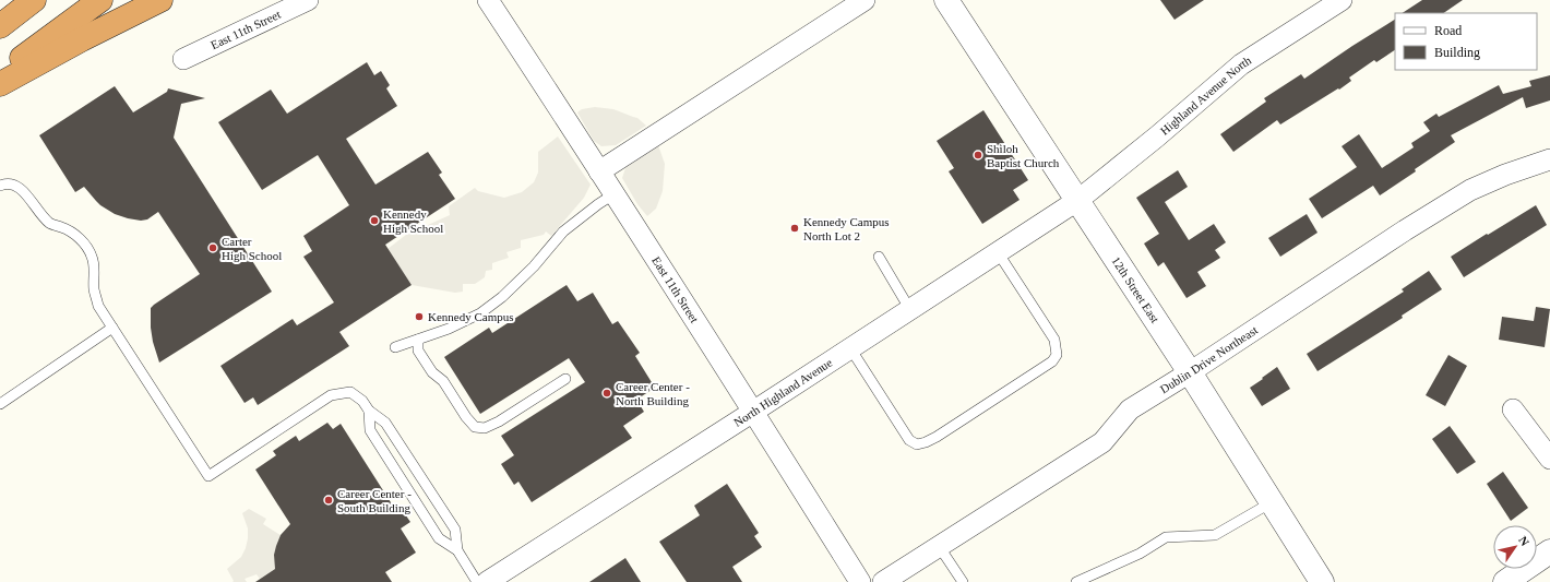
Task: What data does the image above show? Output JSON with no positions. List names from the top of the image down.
{
  "streets": {
    "street": [
      "East 11th Street",
      "Highland Avenue North",
      "12th Street East",
      "Dublin Drive Northeast",
      "North Highland Avenue"
    ]
  },
  "crossings": [
    ["East 11th Street", "North Highland Avenue"],
    ["Highland Avenue North", "12th Street East"],
    ["Highland Avenue North", "North Highland Avenue"],
    ["12th Street East", "Dublin Drive Northeast"],
    ["12th Street East", "North Highland Avenue"]
  ],
  "places": [
    "Shiloh Baptist Church",
    "Kennedy High School",
    "Kennedy Campus North Lot 2",
    "Carter High School",
    "Kennedy Campus",
    "Career Center - North Building",
    "Career Center - South Building"
  ],
  "legend": ["Road", "Building"],
  "north": "top right"
}
